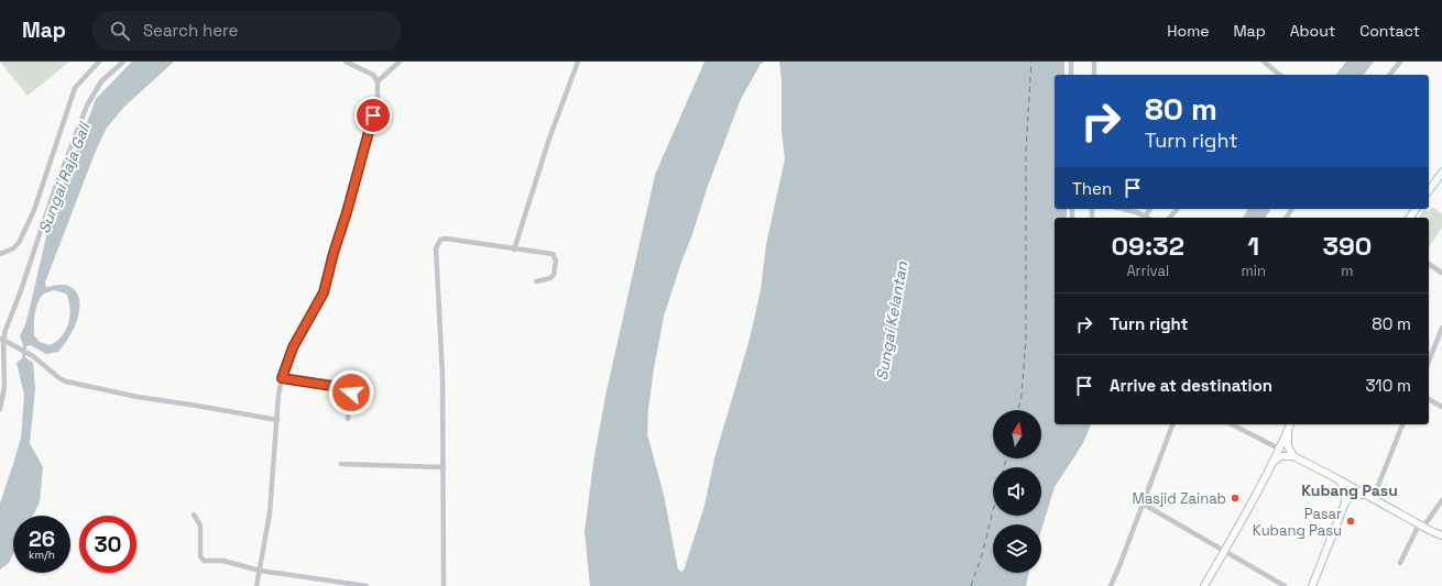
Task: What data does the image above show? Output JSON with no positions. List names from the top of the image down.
{
  "districts": ["Kubang Pasu"],
  "water": ["Sungai Raja Gali", "Sungai Kelantan"],
  "places": ["Masjid Zainab", "Pasar Kubang Pasu"],
  "north": "top",
  "page": {
    "header": "Map",
    "search": "Search here",
    "nav": [
      "Home",
      "Map",
      "About",
      "Contact"
    ],
    "turn": ["80 m", "Turn right"],
    "then": "Then",
    "eta": [
      "09:32",
      "Arrival",
      "1",
      "min",
      "390",
      "m"
    ],
    "list": [
      {
        "name": "Turn right",
        "value": "80 m"
      },
      {
        "name": "Arrive at destination",
        "value": "310 m"
      }
    ],
    "speed": "26 km/h",
    "limit": "30"
  }
}
